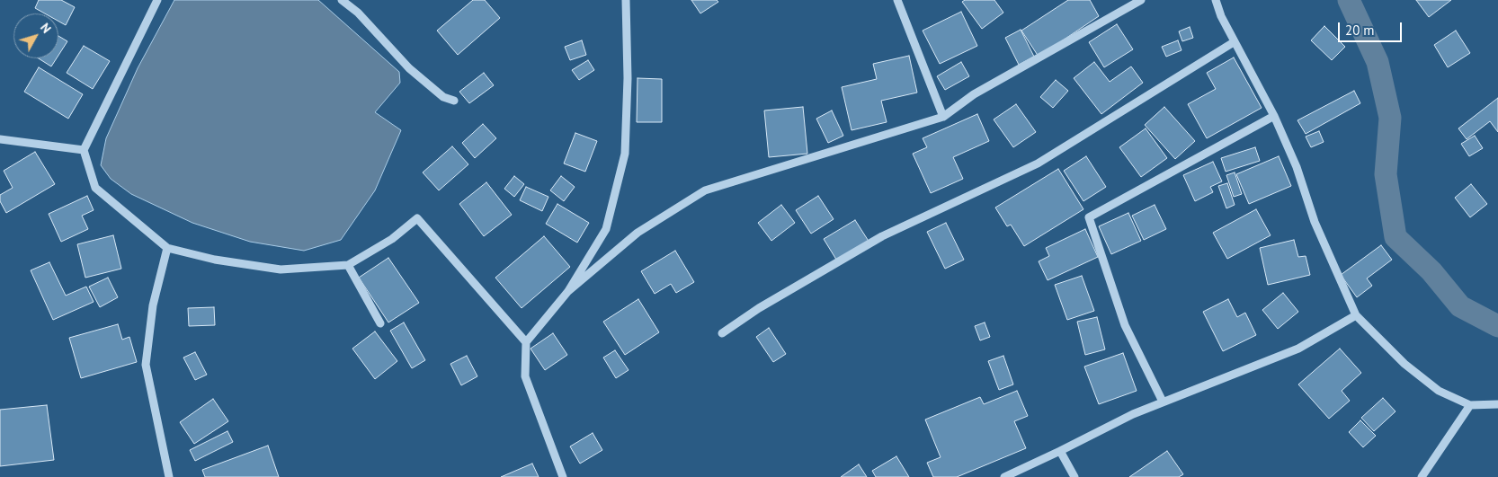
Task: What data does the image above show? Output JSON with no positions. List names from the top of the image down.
{
  "scale_bar": "20 m",
  "north": "top right"
}
